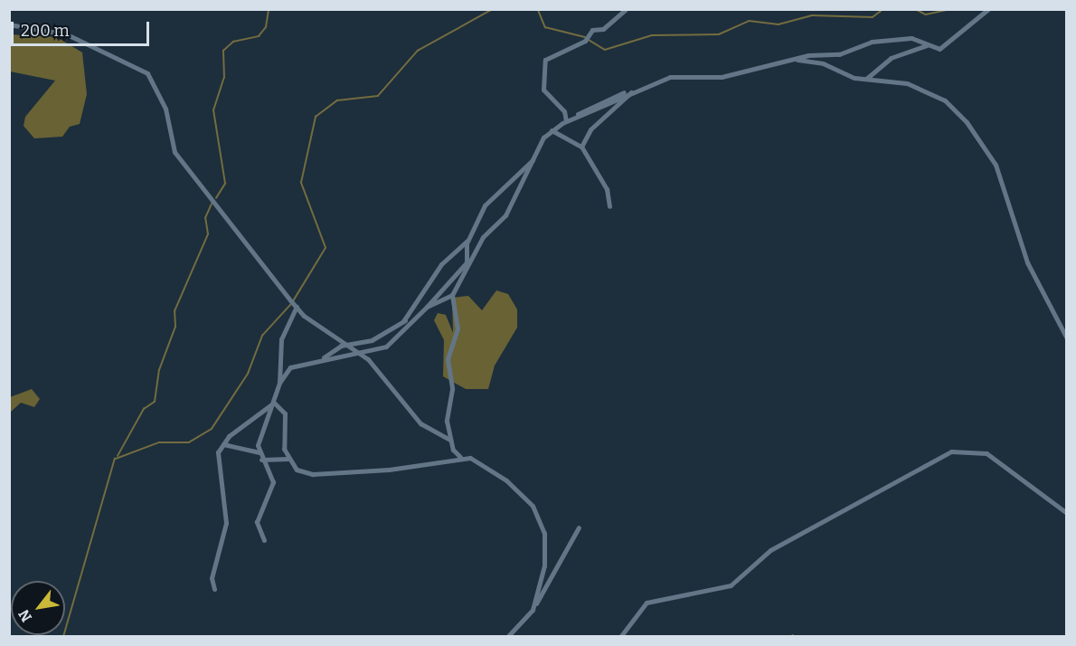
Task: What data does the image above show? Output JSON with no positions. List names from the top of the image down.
{
  "scale_bar": "200 m",
  "north": "bottom left"
}
